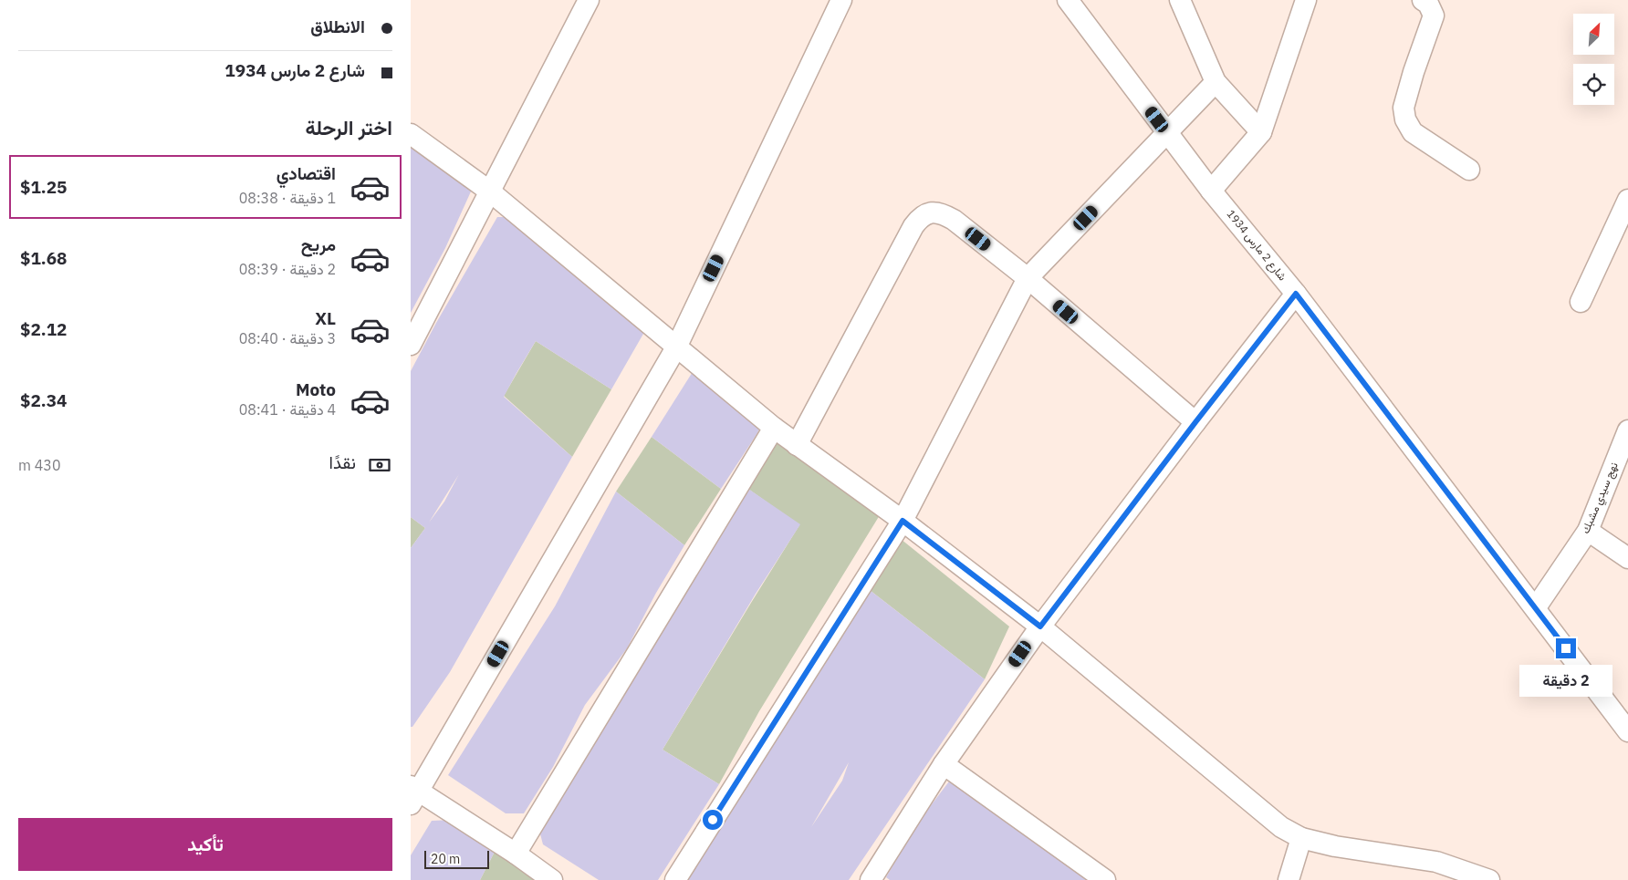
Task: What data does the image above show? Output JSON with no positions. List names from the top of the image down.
{
  "streets": {
    "street": ["شارع 2 مارس 1934", "نهج سيدي مشبك"]
  },
  "crossings": [
    ["شارع 2 مارس 1934", "نهج سيدي مشبك"]
  ],
  "scale_bar": "20 m",
  "north": "top right",
  "page": {
    "banner": ["الانطلاق", "شارع 2 مارس 1934"],
    "heading": "اختر الرحلة",
    "list": [
      {
        "name": "اقتصادي",
        "note": "1 دقيقة · 08:38",
        "value": "$1.25"
      },
      {
        "name": "مريح",
        "note": "2 دقيقة · 08:39",
        "value": "$1.68"
      },
      {
        "name": "XL",
        "note": "3 دقيقة · 08:40",
        "value": "$2.12"
      },
      {
        "name": "Moto",
        "note": "4 دقيقة · 08:41",
        "value": "$2.34"
      }
    ],
    "pay": ["نقدًا", "430 m"],
    "bubble": "2 دقيقة",
    "buttons": "تأكيد",
    "scale": "20 m"
  }
}
